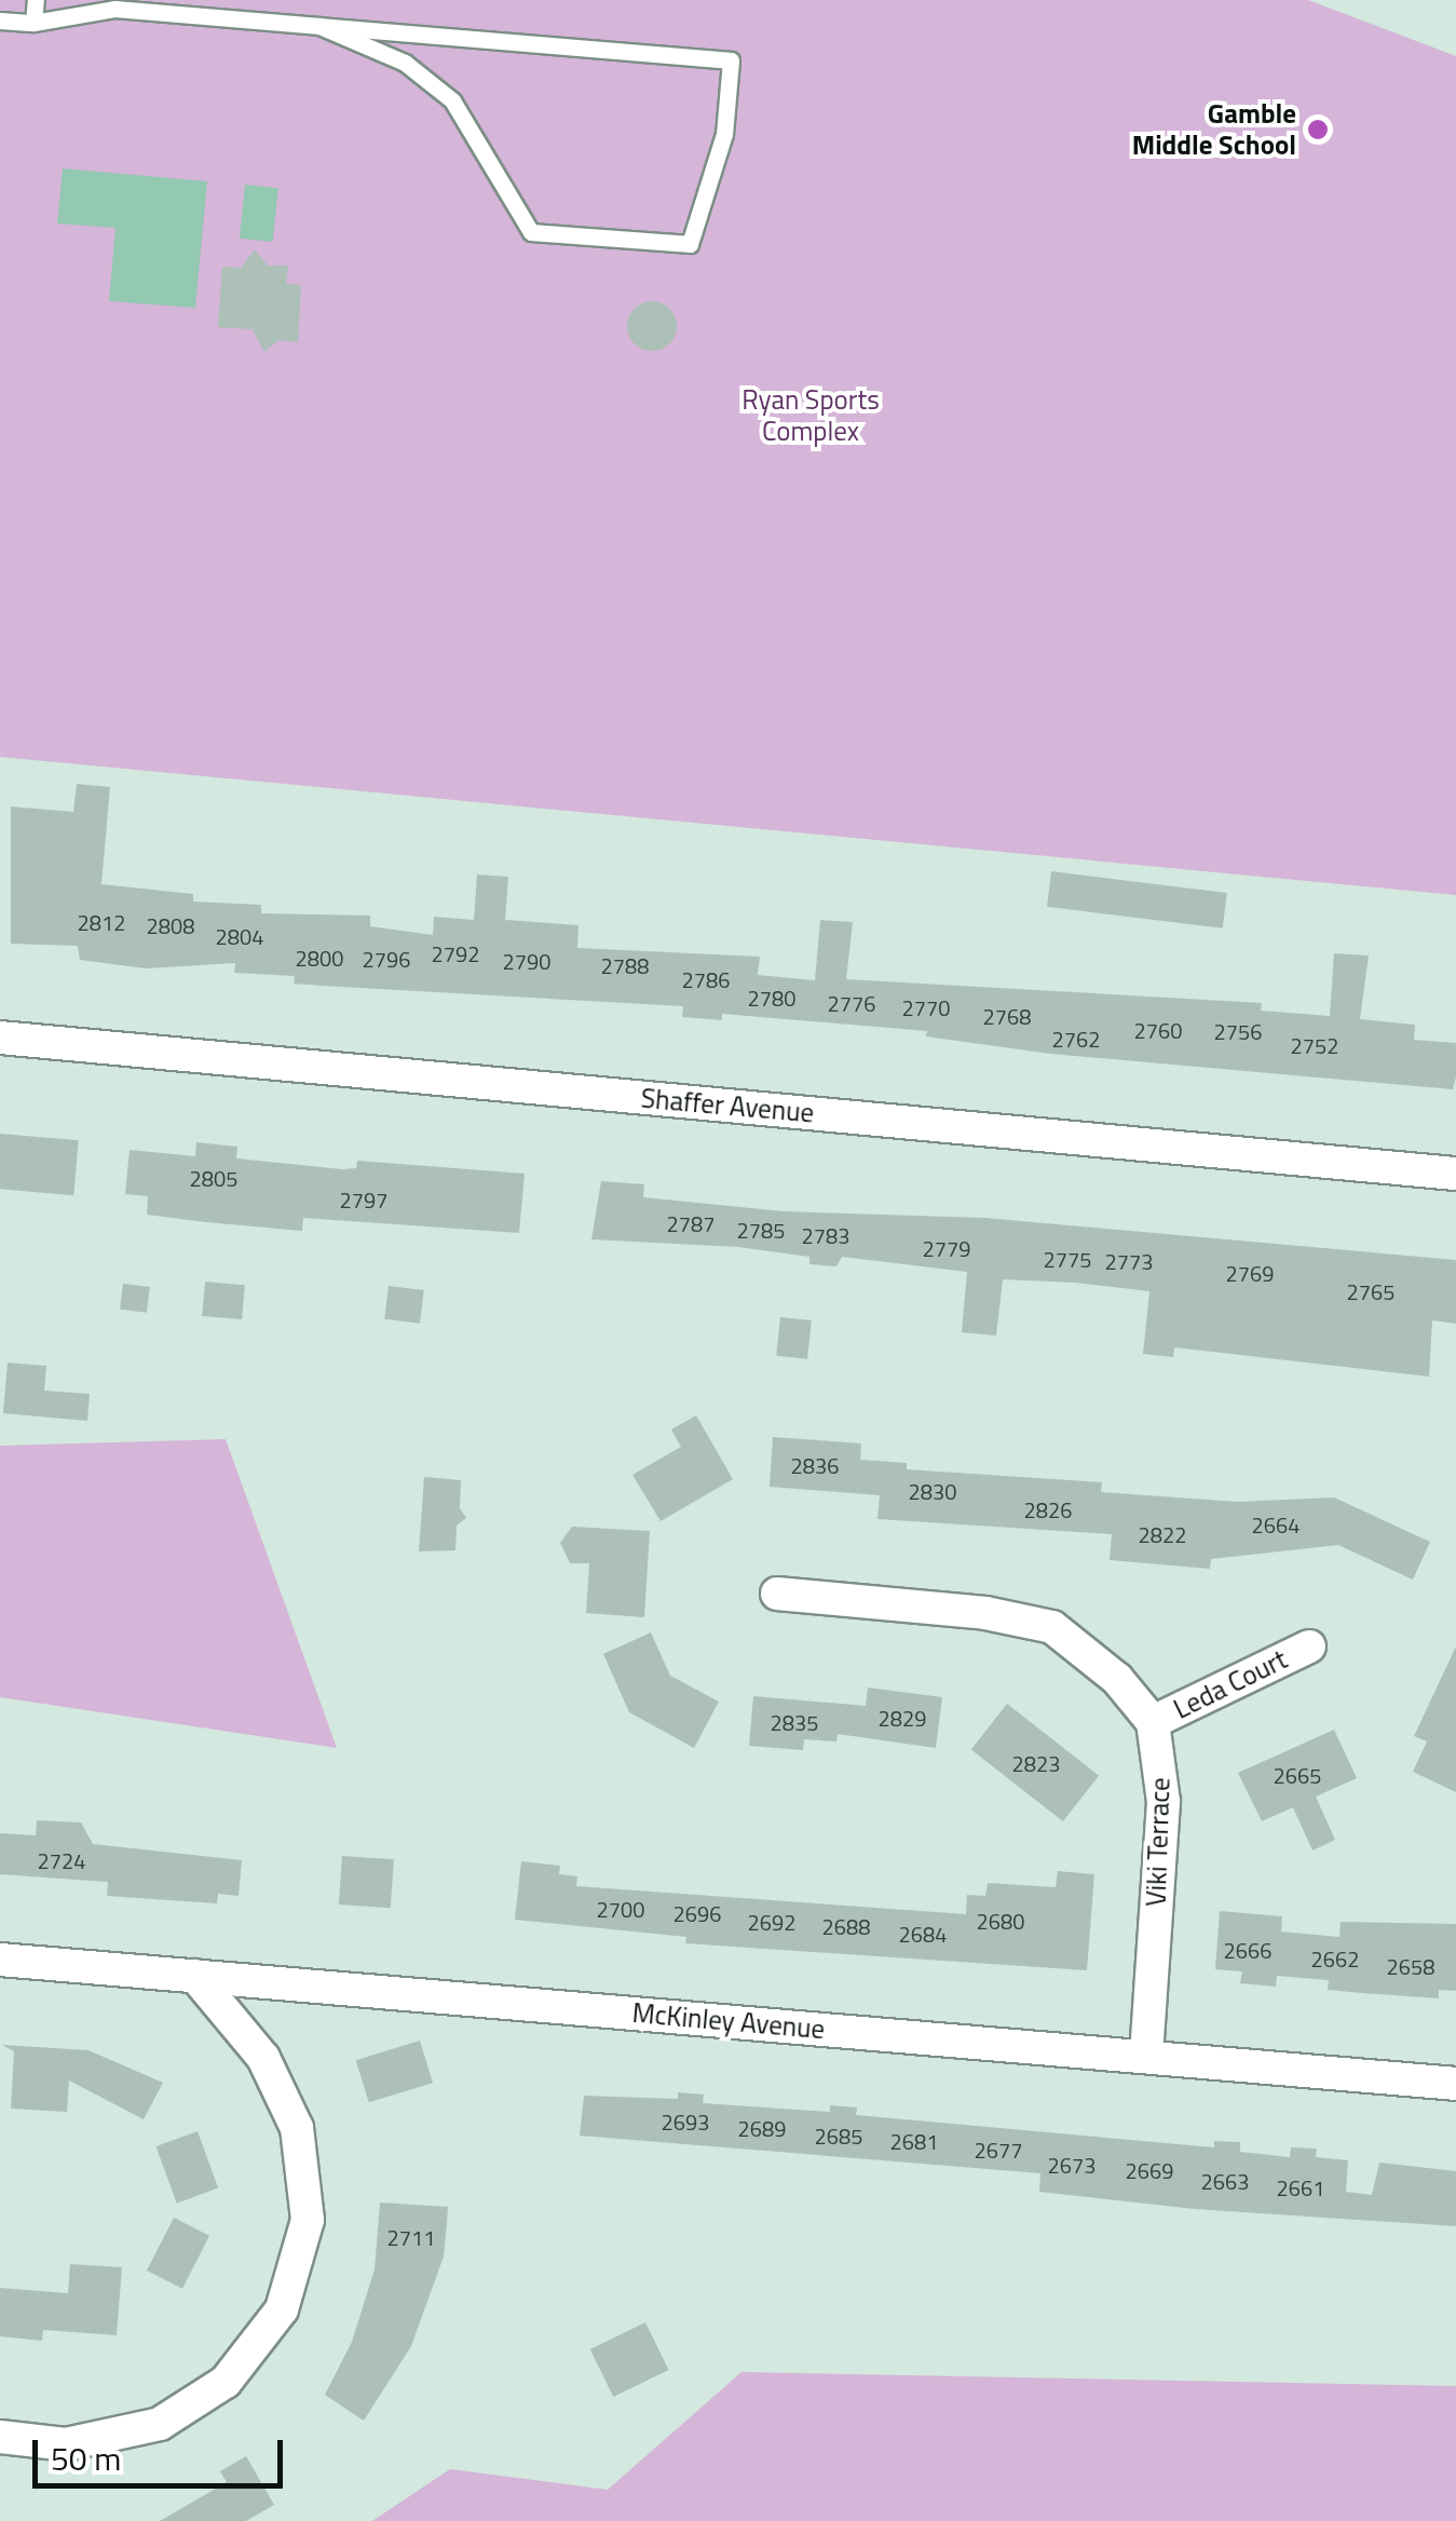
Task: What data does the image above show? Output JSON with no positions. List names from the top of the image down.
{
  "streets": {
    "street": [
      "Shaffer Avenue",
      "Leda Court",
      "Viki Terrace",
      "McKinley Avenue"
    ]
  },
  "crossings": [
    ["Leda Court", "Viki Terrace"],
    ["Viki Terrace", "McKinley Avenue"]
  ],
  "parks": ["Ryan Sports Complex"],
  "places": ["Gamble Middle School"],
  "house_numbers": [
    "2812",
    "2808",
    "2804",
    "2792",
    "2800",
    "2796",
    "2790",
    "2788",
    "2786",
    "2780",
    "2776",
    "2770",
    "2768",
    "2760",
    "2756",
    "2762",
    "2752",
    "2805",
    "2797",
    "2787",
    "2785",
    "2783",
    "2779",
    "2775",
    "2773",
    "2769",
    "2765",
    "2836",
    "2830",
    "2826",
    "2664",
    "2822",
    "2829",
    "2835",
    "2823",
    "2665",
    "2724",
    "2700",
    "2696",
    "2680",
    "2692",
    "2688",
    "2684",
    "2666",
    "2662",
    "2658",
    "2693",
    "2689",
    "2685",
    "2681",
    "2677",
    "2673",
    "2669",
    "2663",
    "2661",
    "2711"
  ],
  "scale_bar": "50 m"
}
